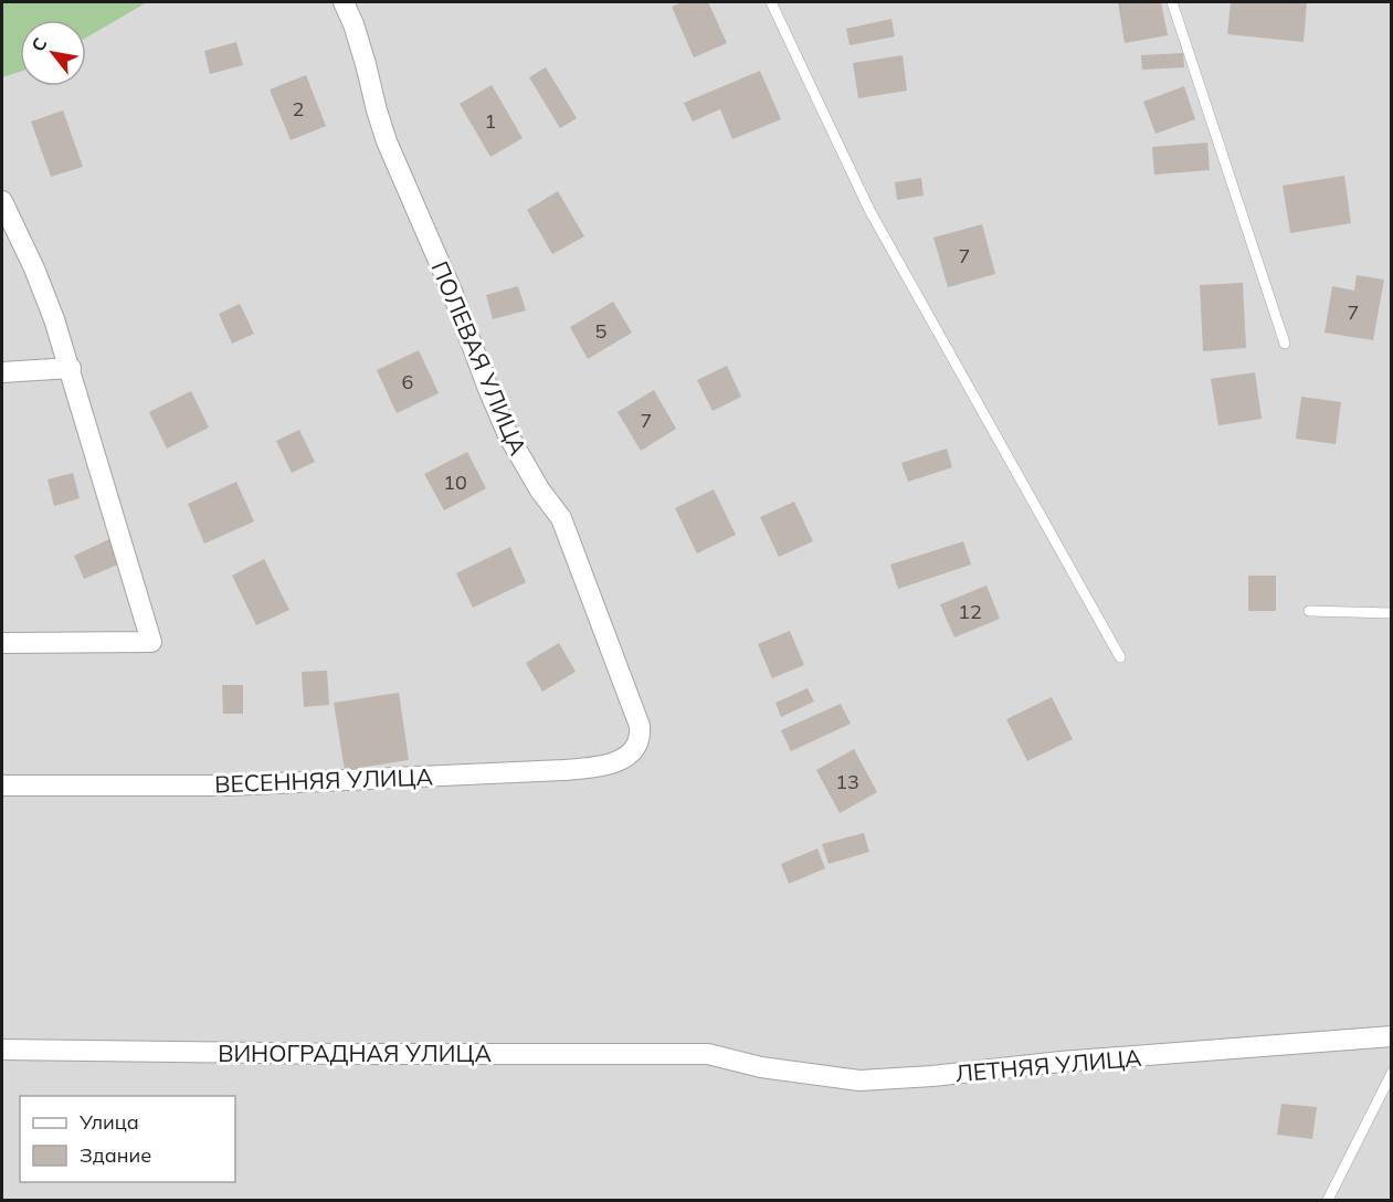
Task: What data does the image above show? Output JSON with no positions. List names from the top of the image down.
{
  "streets": {
    "street": [
      "ПОЛЕВАЯ УЛИЦА",
      "ВЕСЕННЯЯ УЛИЦА",
      "ВИНОГРАДНАЯ УЛИЦА",
      "ЛЕТНЯЯ УЛИЦА"
    ]
  },
  "crossings": [
    ["ПОЛЕВАЯ УЛИЦА", "ВЕСЕННЯЯ УЛИЦА"],
    ["ВИНОГРАДНАЯ УЛИЦА", "ЛЕТНЯЯ УЛИЦА"]
  ],
  "house_numbers": [
    "2",
    "1",
    "7",
    "7",
    "5",
    "6",
    "7",
    "10",
    "12",
    "13"
  ],
  "legend": ["Улица", "Здание"],
  "north": "top left"
}
